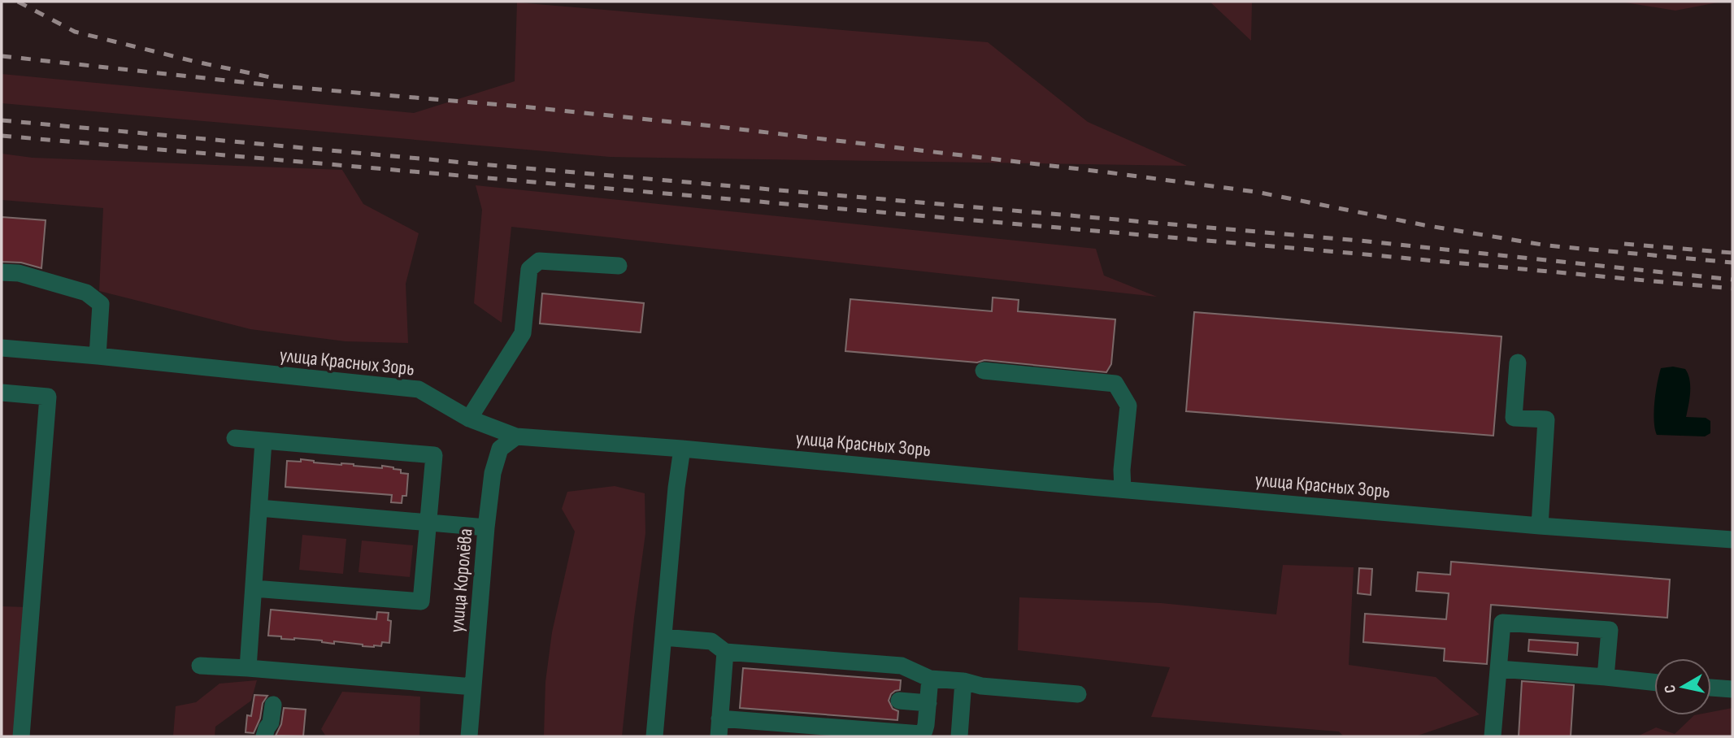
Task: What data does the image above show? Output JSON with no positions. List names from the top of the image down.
{
  "streets": {
    "street": ["улица Красных Зорь", "улица Королёва"]
  },
  "crossings": [
    ["улица Красных Зорь", "улица Королёва"]
  ],
  "north": "left"
}
